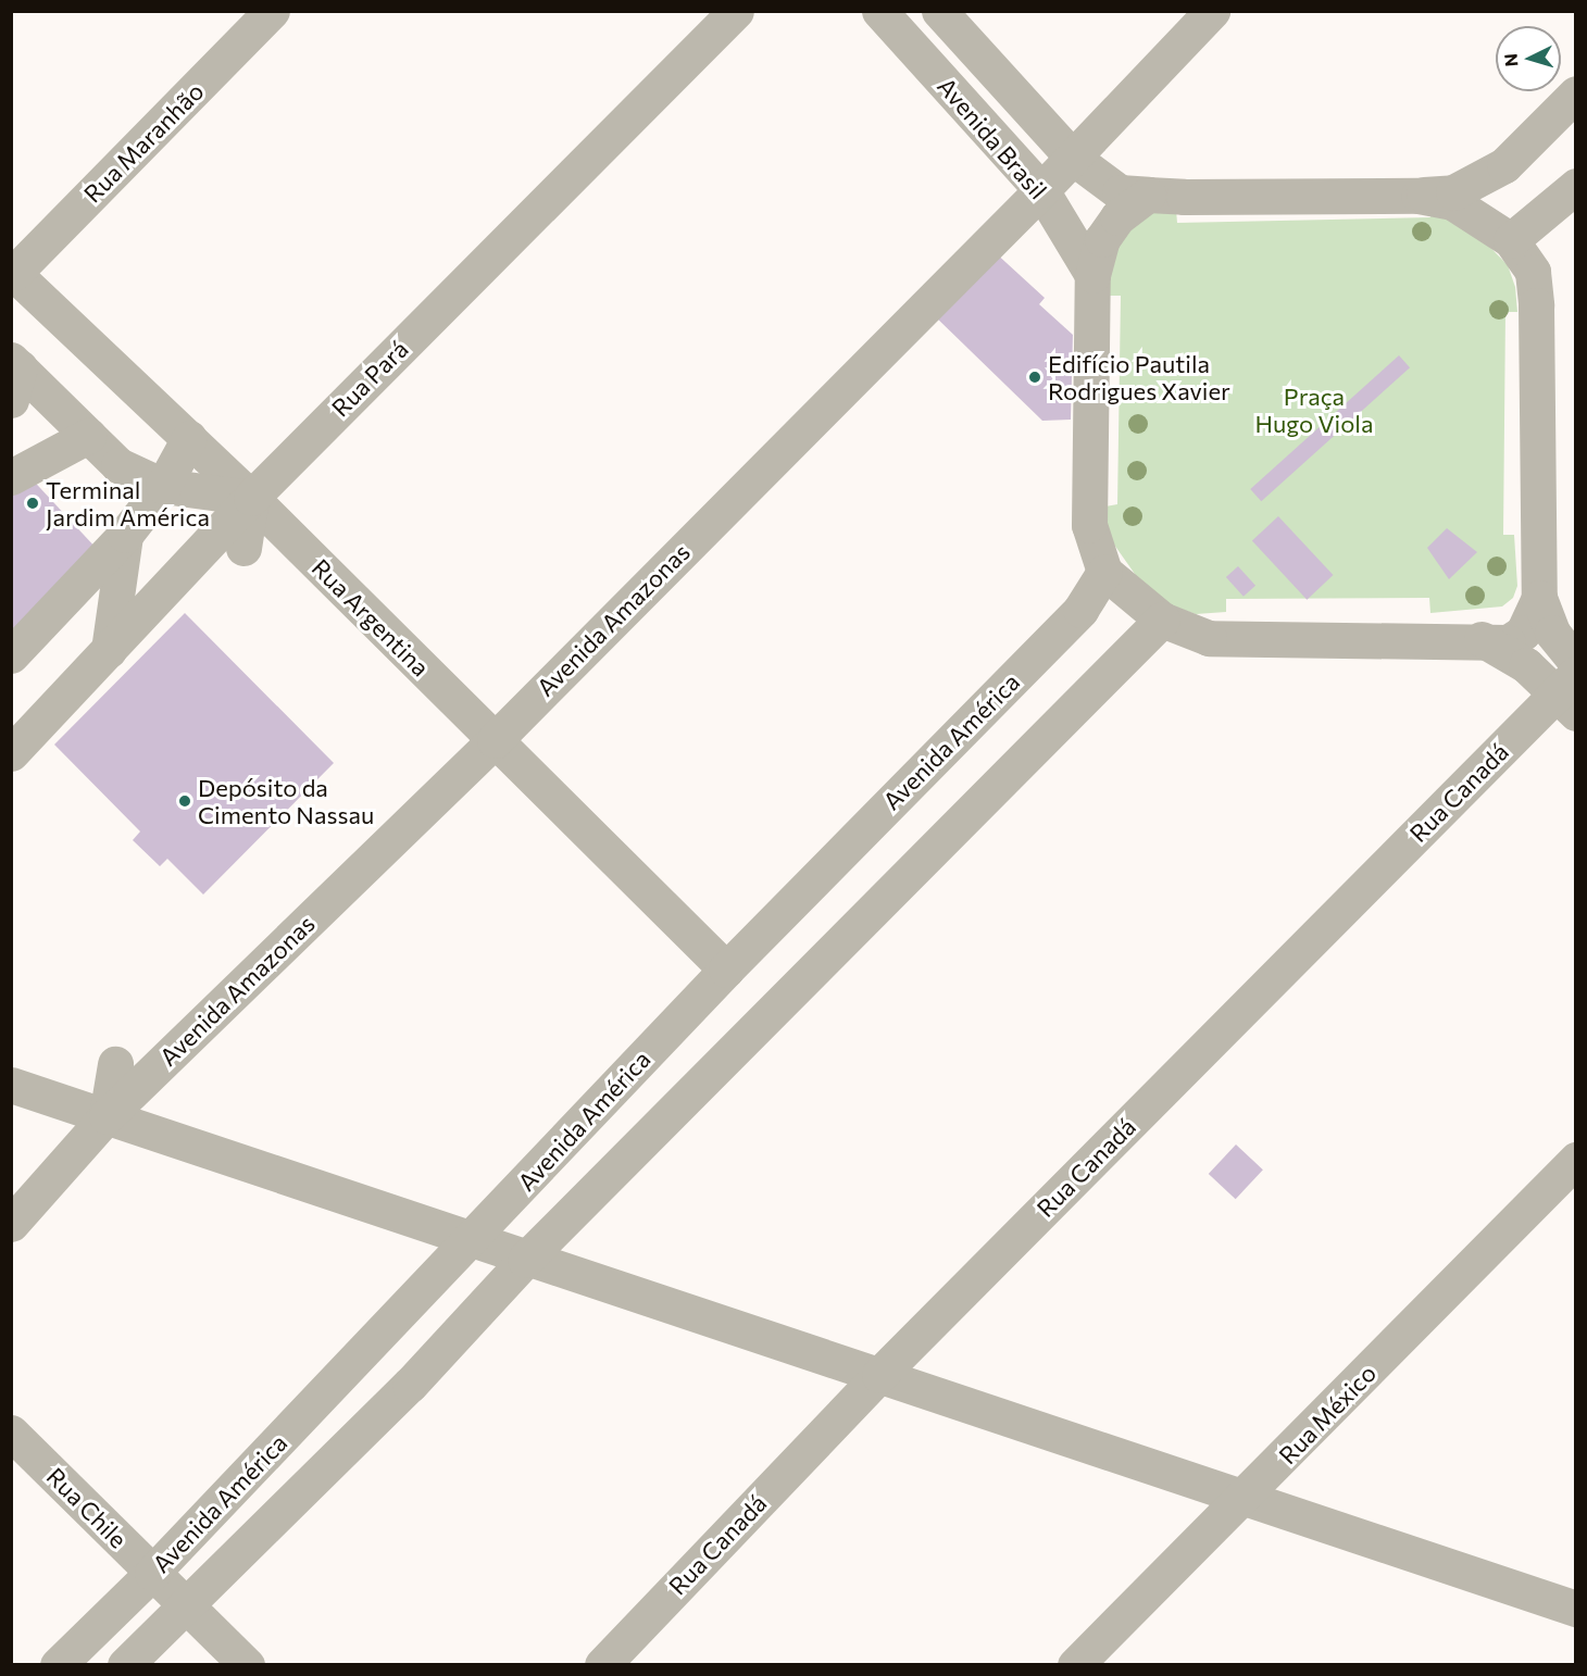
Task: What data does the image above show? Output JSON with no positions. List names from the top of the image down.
{
  "streets": {
    "street": [
      "Avenida Brasil",
      "Rua Maranhão",
      "Rua Pará",
      "Rua Argentina",
      "Avenida Amazonas",
      "Avenida América",
      "Rua Canadá",
      "Rua México",
      "Rua Chile"
    ]
  },
  "crossings": [
    ["Avenida Brasil", "Avenida Amazonas"],
    ["Rua Maranhão", "Rua Argentina"],
    ["Rua Pará", "Rua Argentina"],
    ["Rua Argentina", "Avenida Amazonas"],
    ["Rua Argentina", "Avenida América"],
    ["Avenida América", "Rua Chile"]
  ],
  "parks": ["Praça Hugo Viola"],
  "places": ["Edifício Pautila Rodrigues Xavier", "Terminal Jardim América", "Depósito da Cimento Nassau"],
  "north": "left"
}
